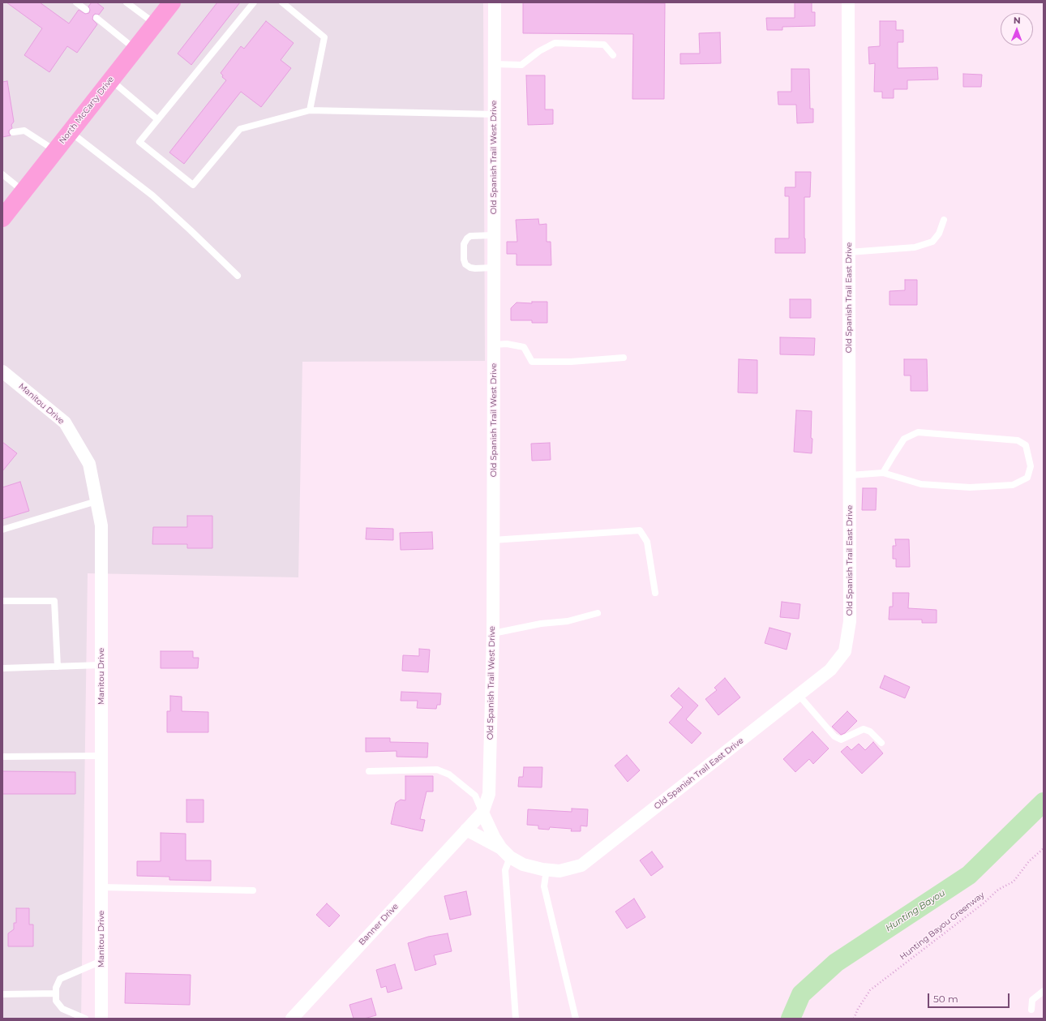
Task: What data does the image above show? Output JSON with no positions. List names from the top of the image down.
{
  "streets": {
    "main road": ["North McCarty Drive"],
    "street": [
      "Old Spanish Trail West Drive",
      "Old Spanish Trail East Drive",
      "Manitou Drive",
      "Banner Drive"
    ],
    "path": ["Hunting Bayou Greenway"]
  },
  "crossings": [
    ["Old Spanish Trail West Drive", "Old Spanish Trail East Drive"],
    ["Old Spanish Trail West Drive", "Banner Drive"],
    ["Old Spanish Trail East Drive", "Banner Drive"]
  ],
  "water": ["Hunting Bayou"],
  "scale_bar": "50 m",
  "north": "top"
}
